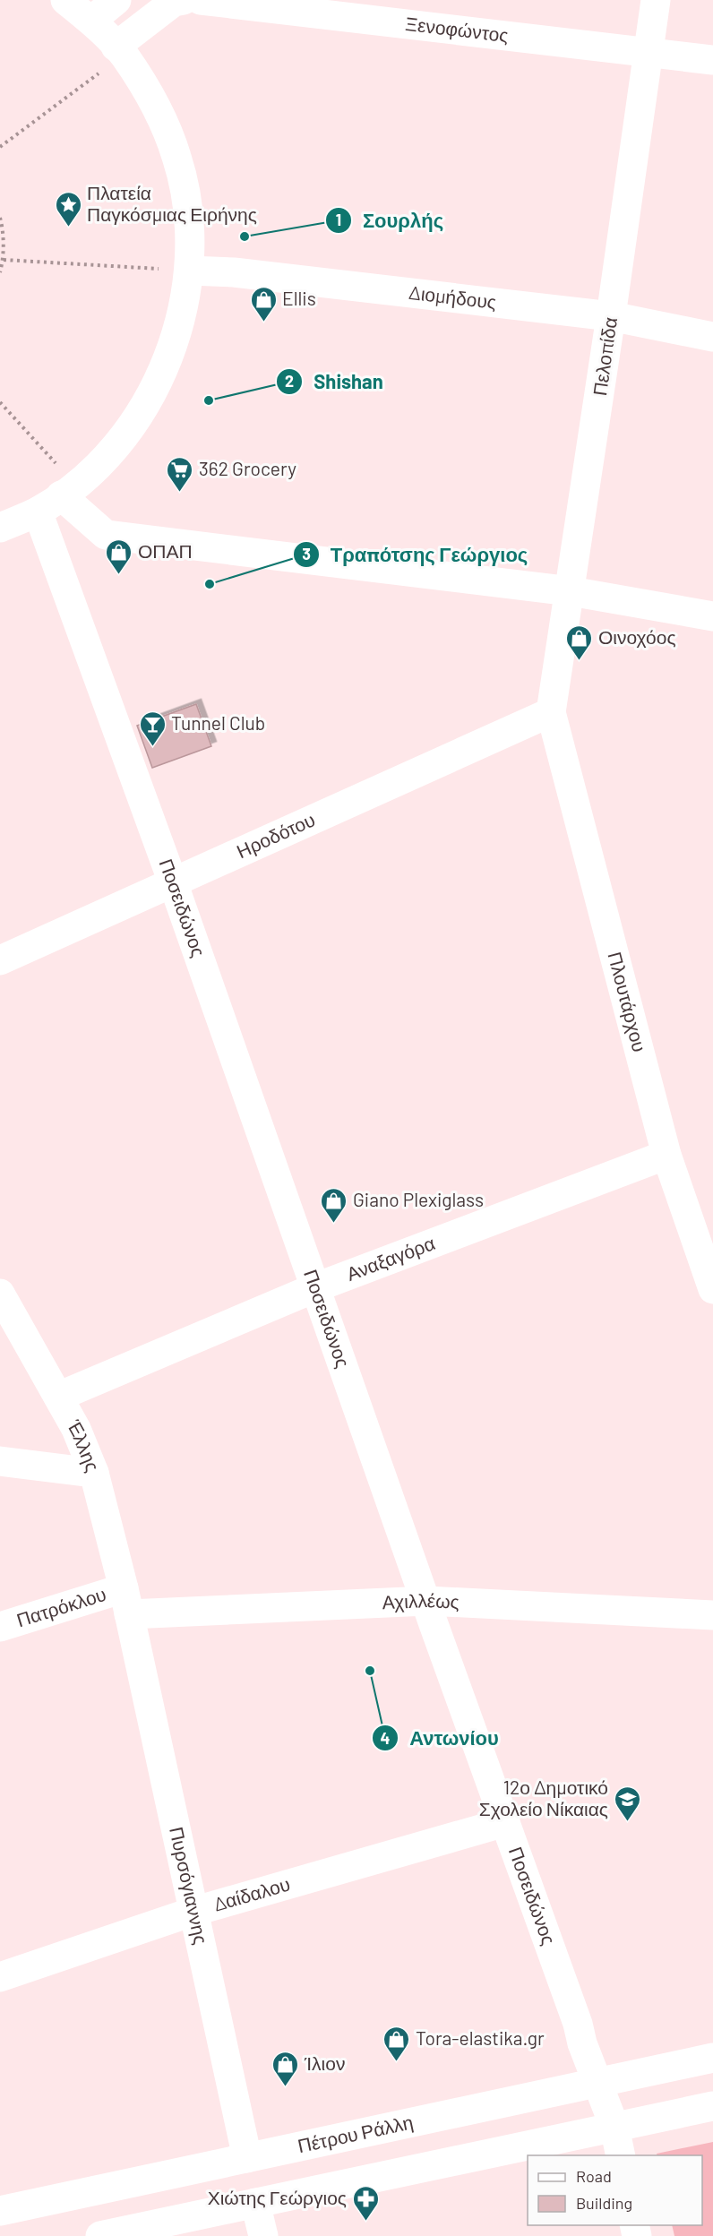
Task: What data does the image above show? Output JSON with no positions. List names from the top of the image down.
{
  "streets": {
    "street": [
      "Ξενοφώντος",
      "Διομήδους",
      "Πελοπίδα",
      "Ηροδότου",
      "Ποσειδώνος",
      "Πλουτάρχου",
      "Αναξαγόρα",
      "Έλλης",
      "Αχιλλέως",
      "Πατρόκλου",
      "Πυρσόγιαννης",
      "Δαίδαλου",
      "Πέτρου Ράλλη"
    ]
  },
  "crossings": [
    ["Ξενοφώντος", "Πελοπίδα"],
    ["Διομήδους", "Πελοπίδα"],
    ["Πελοπίδα", "Ηροδότου"],
    ["Πελοπίδα", "Πλουτάρχου"],
    ["Ηροδότου", "Ποσειδώνος"],
    ["Ηροδότου", "Πλουτάρχου"],
    ["Ποσειδώνος", "Αναξαγόρα"],
    ["Ποσειδώνος", "Αχιλλέως"],
    ["Ποσειδώνος", "Δαίδαλου"],
    ["Ποσειδώνος", "Πέτρου Ράλλη"],
    ["Πλουτάρχου", "Αναξαγόρα"],
    ["Αναξαγόρα", "Έλλης"],
    ["Έλλης", "Αχιλλέως"],
    ["Έλλης", "Πατρόκλου"],
    ["Έλλης", "Πυρσόγιαννης"],
    ["Αχιλλέως", "Πατρόκλου"],
    ["Αχιλλέως", "Πυρσόγιαννης"],
    ["Πατρόκλου", "Πυρσόγιαννης"],
    ["Πυρσόγιαννης", "Δαίδαλου"],
    ["Πυρσόγιαννης", "Πέτρου Ράλλη"]
  ],
  "places": {
    "place": ["Πλατεία Παγκόσμιας Ειρήνης"],
    "other": [
      "Σουρλής",
      "Shishan",
      "Τραπότσης Γεώργιος",
      "Αντωνίου"
    ],
    "shop": [
      "Ellis",
      "ΟΠΑΠ",
      "Οινοχόος",
      "Giano Plexiglass",
      "Tora-elastika.gr",
      "Ίλιον"
    ],
    "supermarket": ["362 Grocery"],
    "bar": ["Tunnel Club"],
    "school or university": ["12ο Δημοτικό Σχολείο Νίκαιας"],
    "pharmacy": ["Χιώτης Γεώργιος"]
  },
  "legend": ["Road", "Building"]
}
